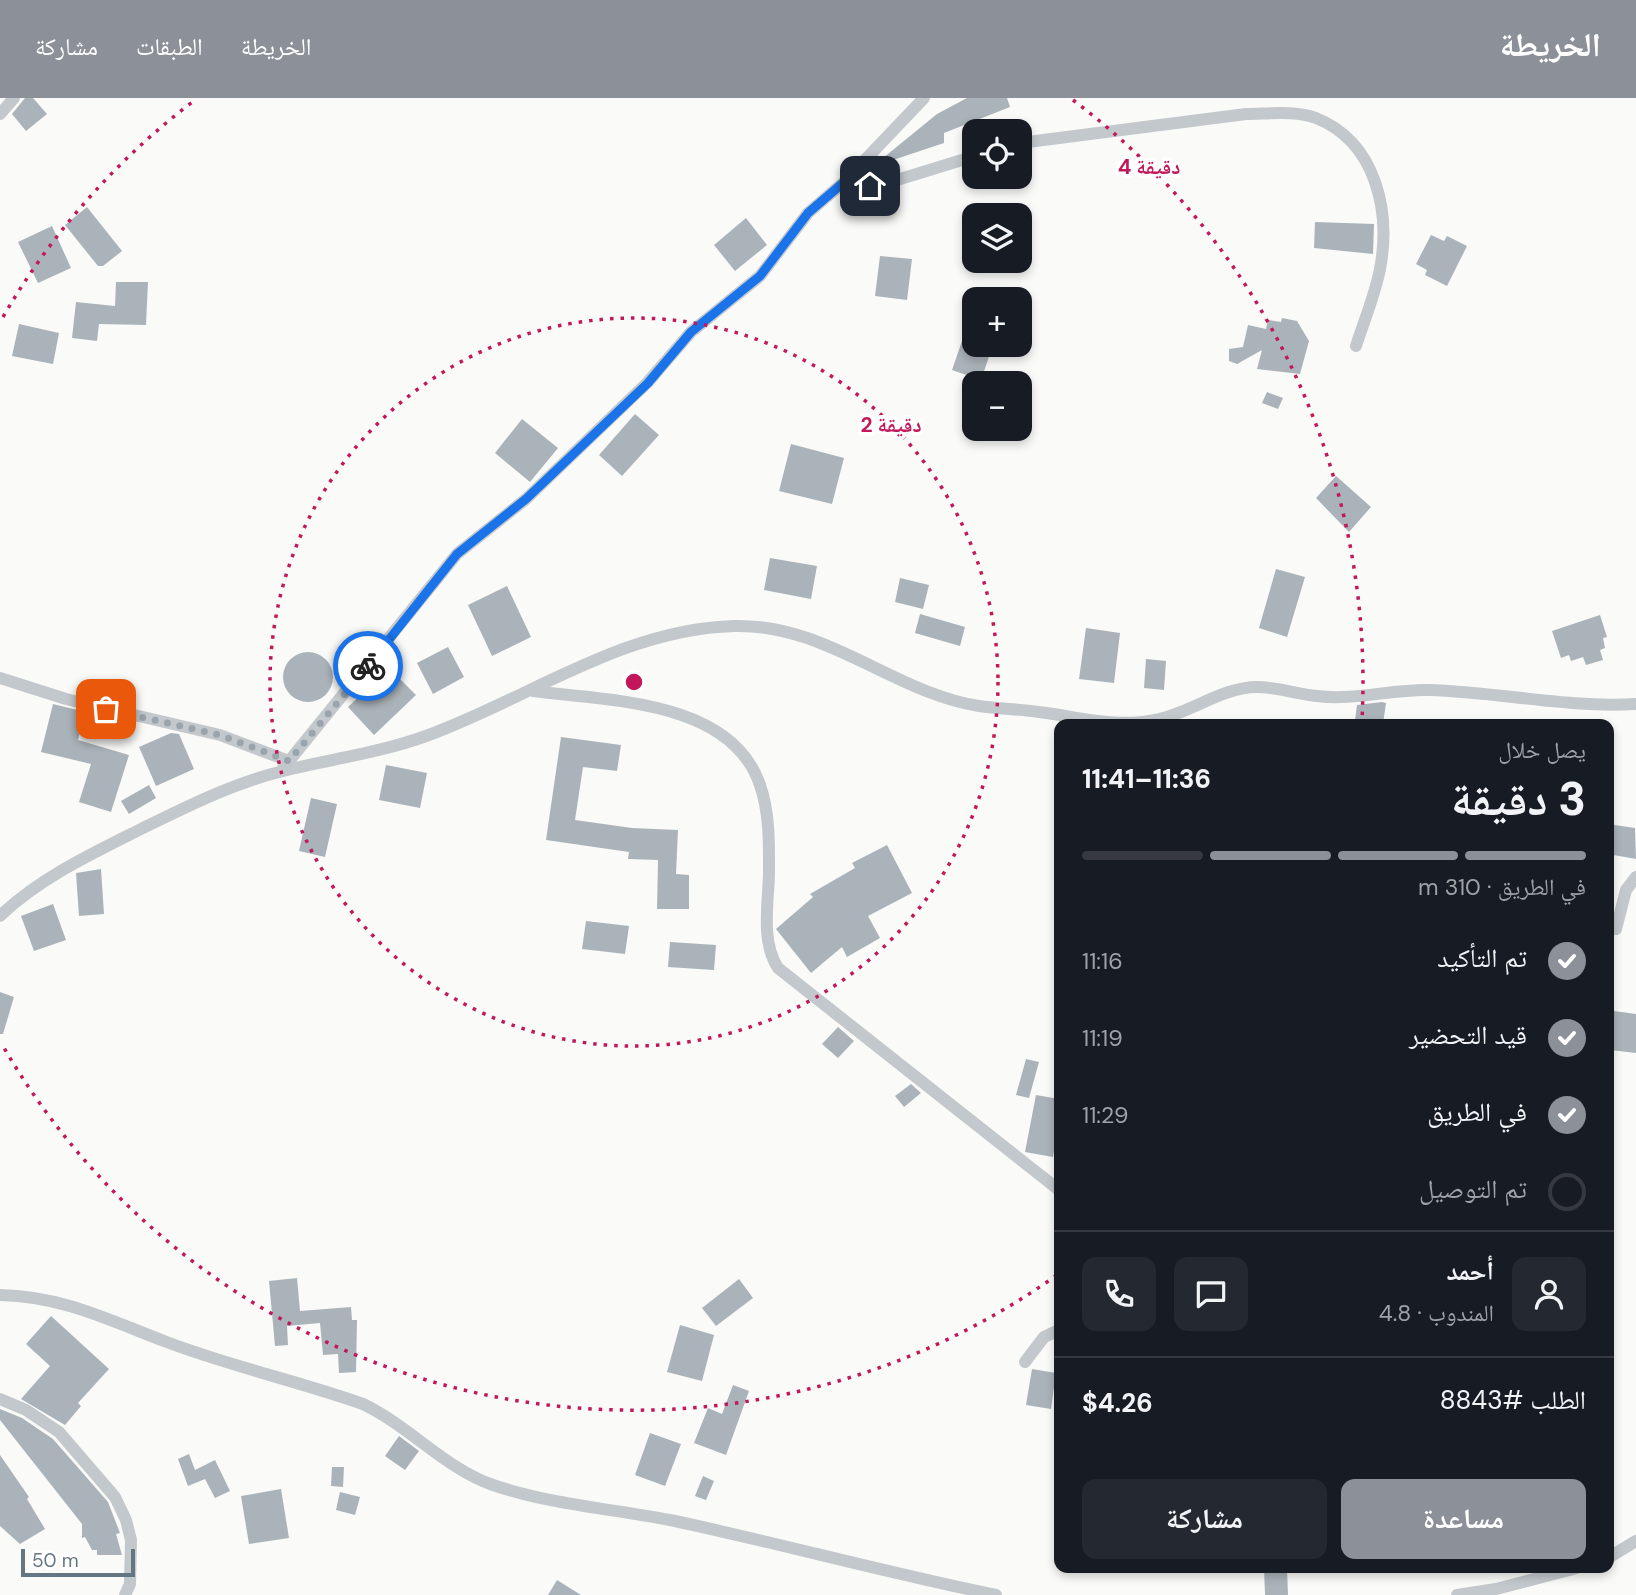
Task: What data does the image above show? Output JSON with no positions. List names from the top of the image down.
{
  "scale_bar": "50 m",
  "page": {
    "header": "الخريطة",
    "nav": ["الخريطة", "الطبقات", "مشاركة"],
    "map_buttons": ["+", "−"],
    "heading": ["3 دقيقة", "يصل خلال", "11:36–11:41"],
    "panel": [
      "أحمد",
      "المندوب · 4.8",
      "الطلب #8843",
      "$4.26"
    ],
    "bar": "في الطريق · 310 m",
    "list": [
      ["تم التأكيد", "11:16"],
      ["قيد التحضير", "11:19"],
      ["في الطريق", "11:29"],
      "تم التوصيل"
    ],
    "buttons": ["مساعدة", "مشاركة"],
    "scale": "50 m"
  },
  "rings": ["4 دقيقة", "2 دقيقة"]
}
